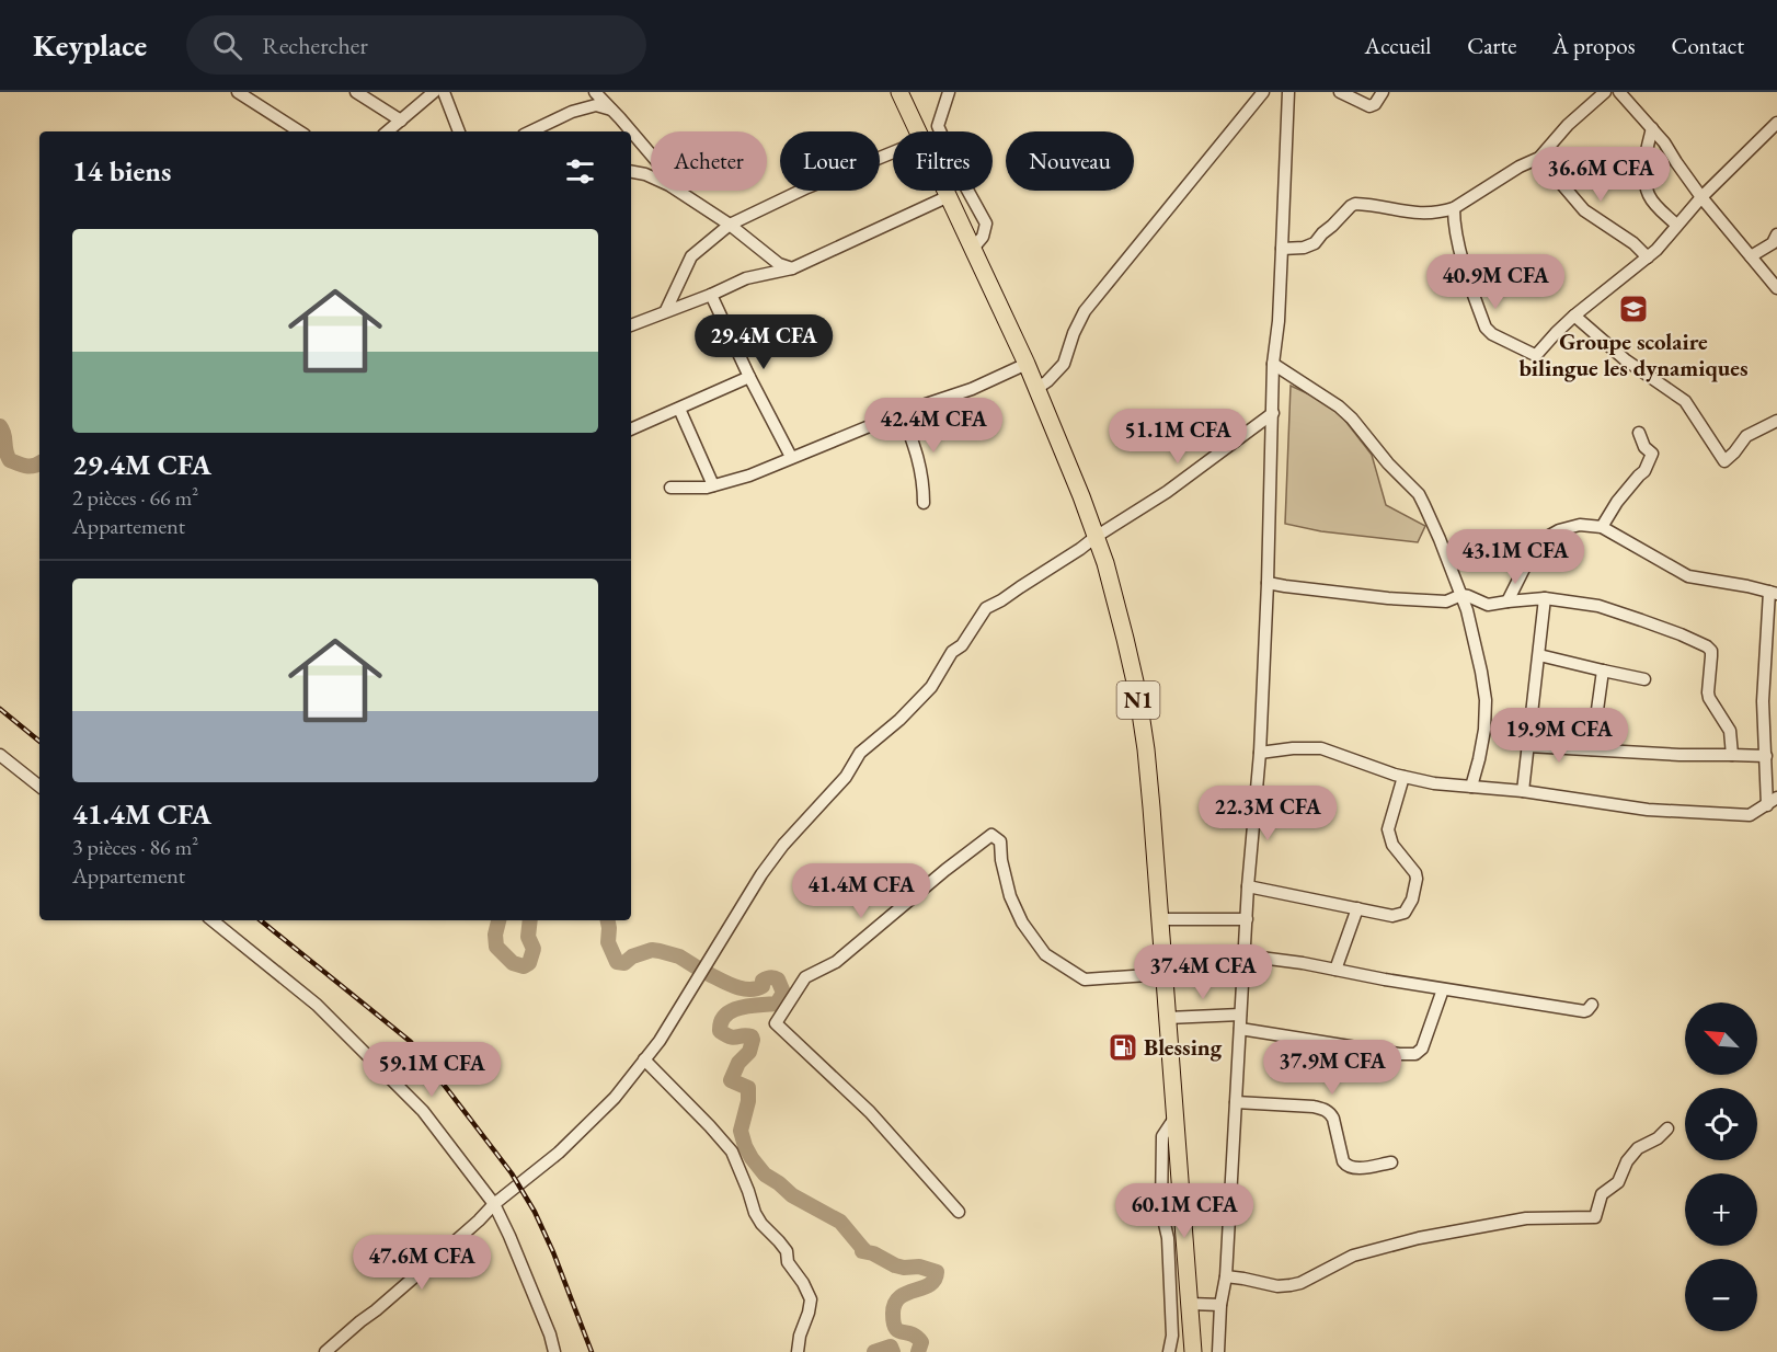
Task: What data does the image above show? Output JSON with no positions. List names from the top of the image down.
{
  "streets": {
    "highway": ["N1"]
  },
  "places": {
    "school or university": ["Groupe scolaire bilingue les dynamiques"],
    "fuel station": ["Blessing"]
  },
  "north": "top left",
  "page": {
    "header": "Keyplace",
    "search": "Rechercher",
    "nav": [
      "Accueil",
      "Carte",
      "À propos",
      "Contact"
    ],
    "chip": [
      "Acheter",
      "Louer",
      "Filtres",
      "Nouveau"
    ],
    "heading": "14 biens",
    "price": [
      "36.6M CFA",
      "40.9M CFA",
      "29.4M CFA",
      "42.4M CFA",
      "51.1M CFA",
      "43.1M CFA",
      "19.9M CFA",
      "22.3M CFA",
      "41.4M CFA",
      "37.4M CFA",
      "37.9M CFA",
      "59.1M CFA",
      "60.1M CFA",
      "47.6M CFA"
    ],
    "list": [
      {
        "name": "29.4M CFA",
        "note": "2 pièces · 66 m² · Appartement"
      },
      {
        "name": "41.4M CFA",
        "note": "3 pièces · 86 m² · Appartement"
      }
    ],
    "map_buttons": ["+", "−"]
  }
}
